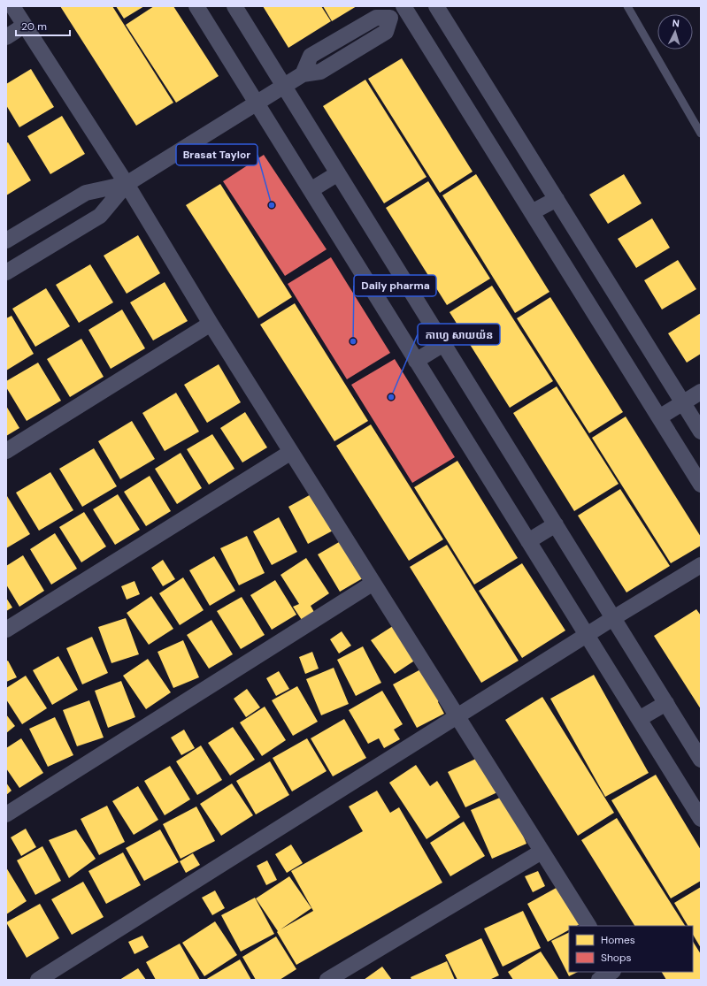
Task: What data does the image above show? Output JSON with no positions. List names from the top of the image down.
{
  "places": ["Brasat Taylor", "Daily pharma", "កាហ្វេ សាយយ៉ន"],
  "legend": ["Homes", "Shops"],
  "scale_bar": "20 m",
  "north": "top"
}
